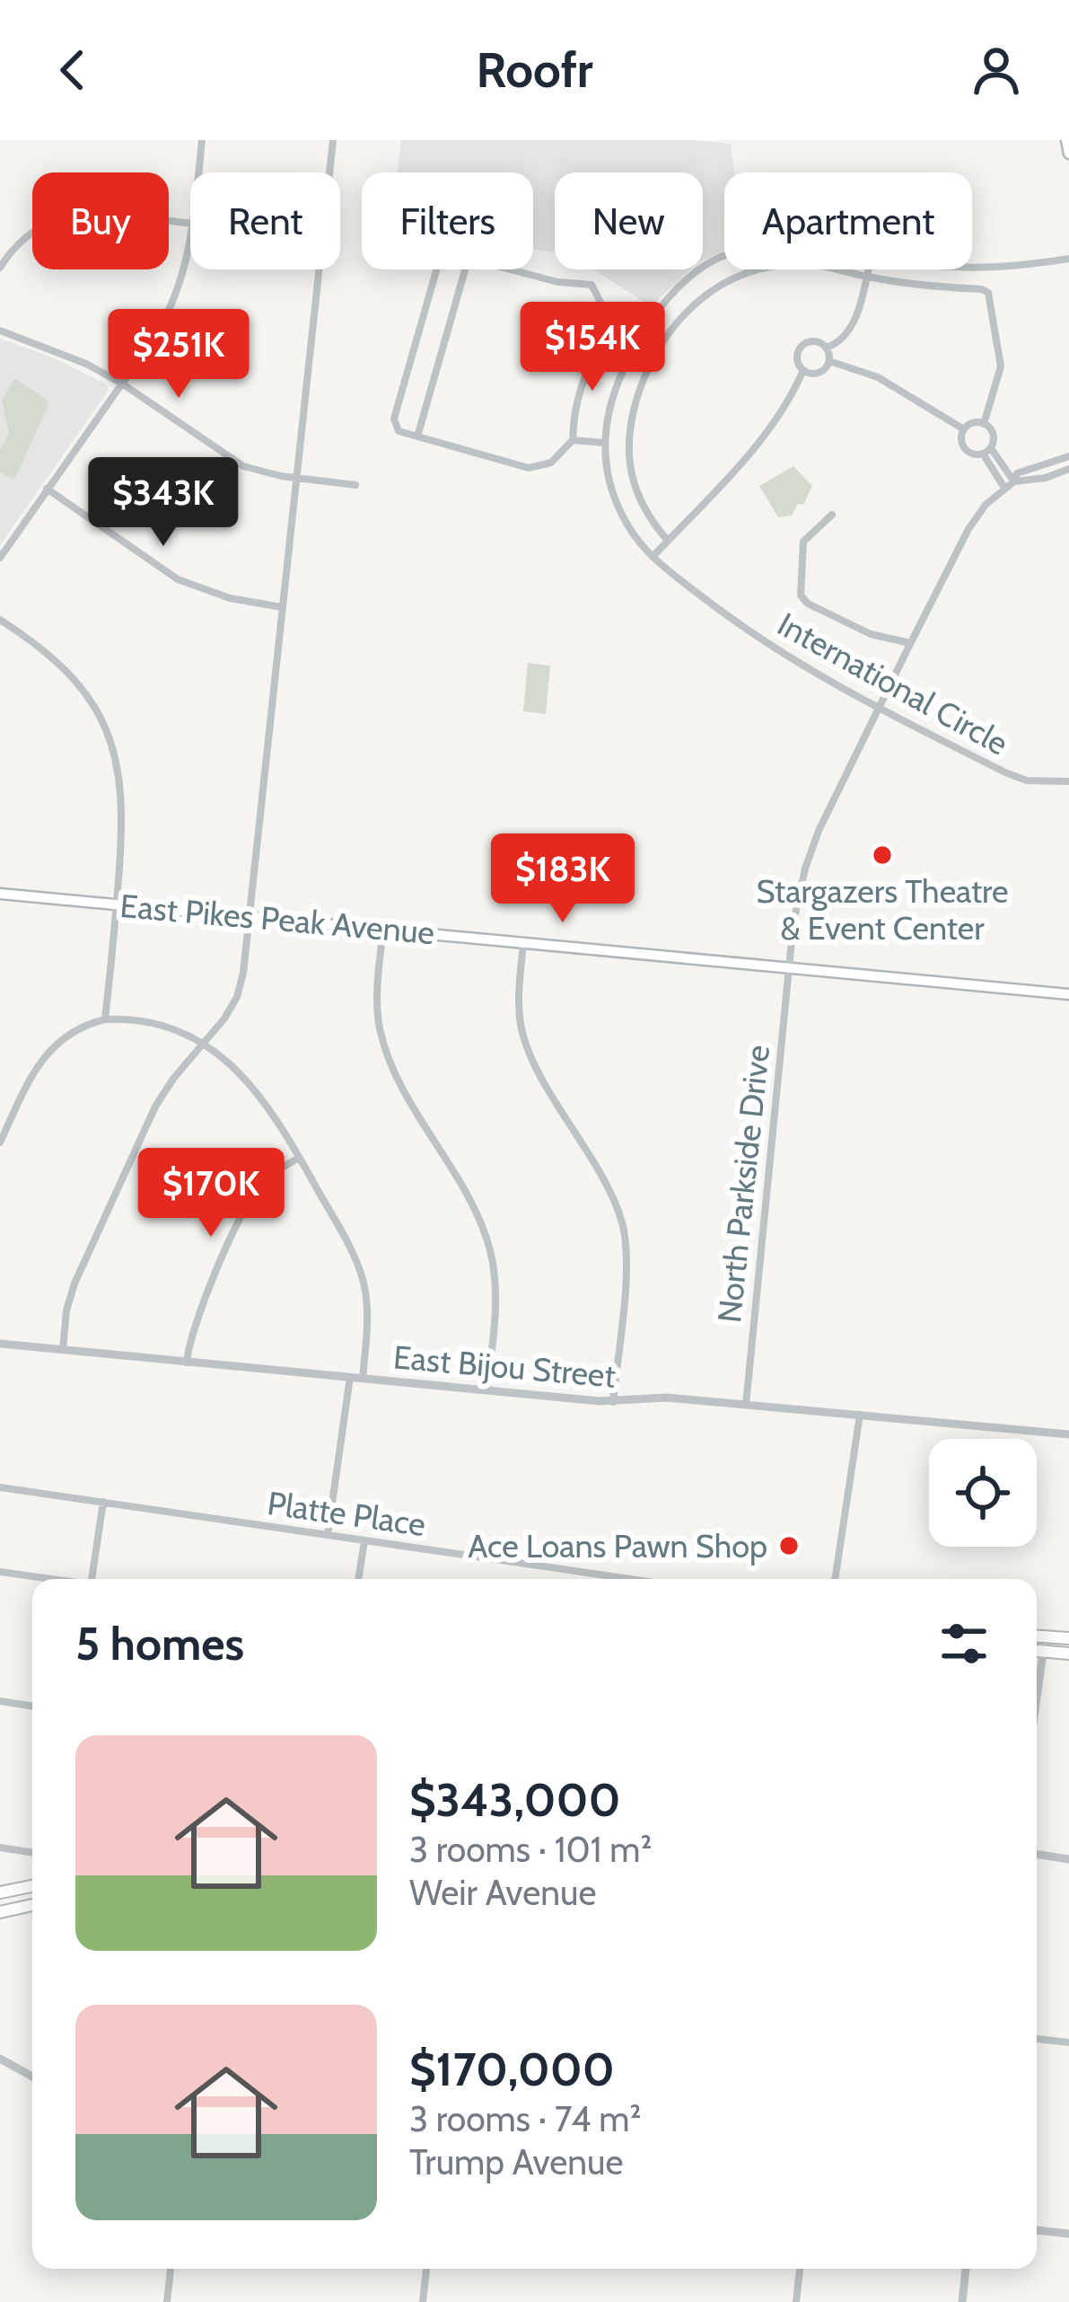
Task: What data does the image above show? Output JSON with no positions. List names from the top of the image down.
{
  "streets": {
    "main road": ["East Pikes Peak Avenue"],
    "street": [
      "International Circle",
      "North Parkside Drive",
      "East Bijou Street",
      "Platte Place"
    ]
  },
  "crossings": [
    ["International Circle", "North Parkside Drive"],
    ["East Pikes Peak Avenue", "North Parkside Drive"],
    ["North Parkside Drive", "East Bijou Street"]
  ],
  "places": ["Stargazers Theatre & Event Center", "Ace Loans Pawn Shop"],
  "page": {
    "header": "Roofr",
    "chip": [
      "Buy",
      "Rent",
      "Filters",
      "New",
      "Apartment"
    ],
    "price": [
      "$154K",
      "$251K",
      "$343K",
      "$183K",
      "$170K"
    ],
    "heading": "5 homes",
    "list": [
      {
        "name": "$343,000",
        "note": "3 rooms · 101 m² · Weir Avenue"
      },
      {
        "name": "$170,000",
        "note": "3 rooms · 74 m² · Trump Avenue"
      }
    ]
  }
}
